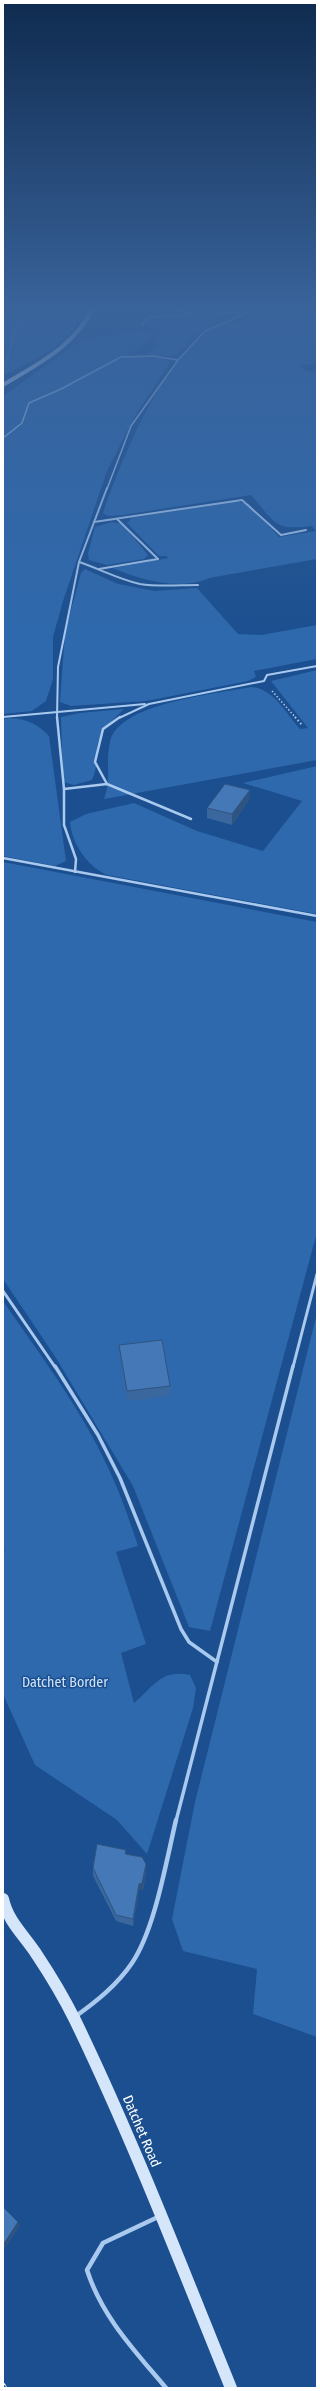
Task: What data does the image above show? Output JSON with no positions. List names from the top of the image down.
{
  "streets": {
    "main road": ["Datchet Road"]
  },
  "parks": ["Datchet Border"]
}
